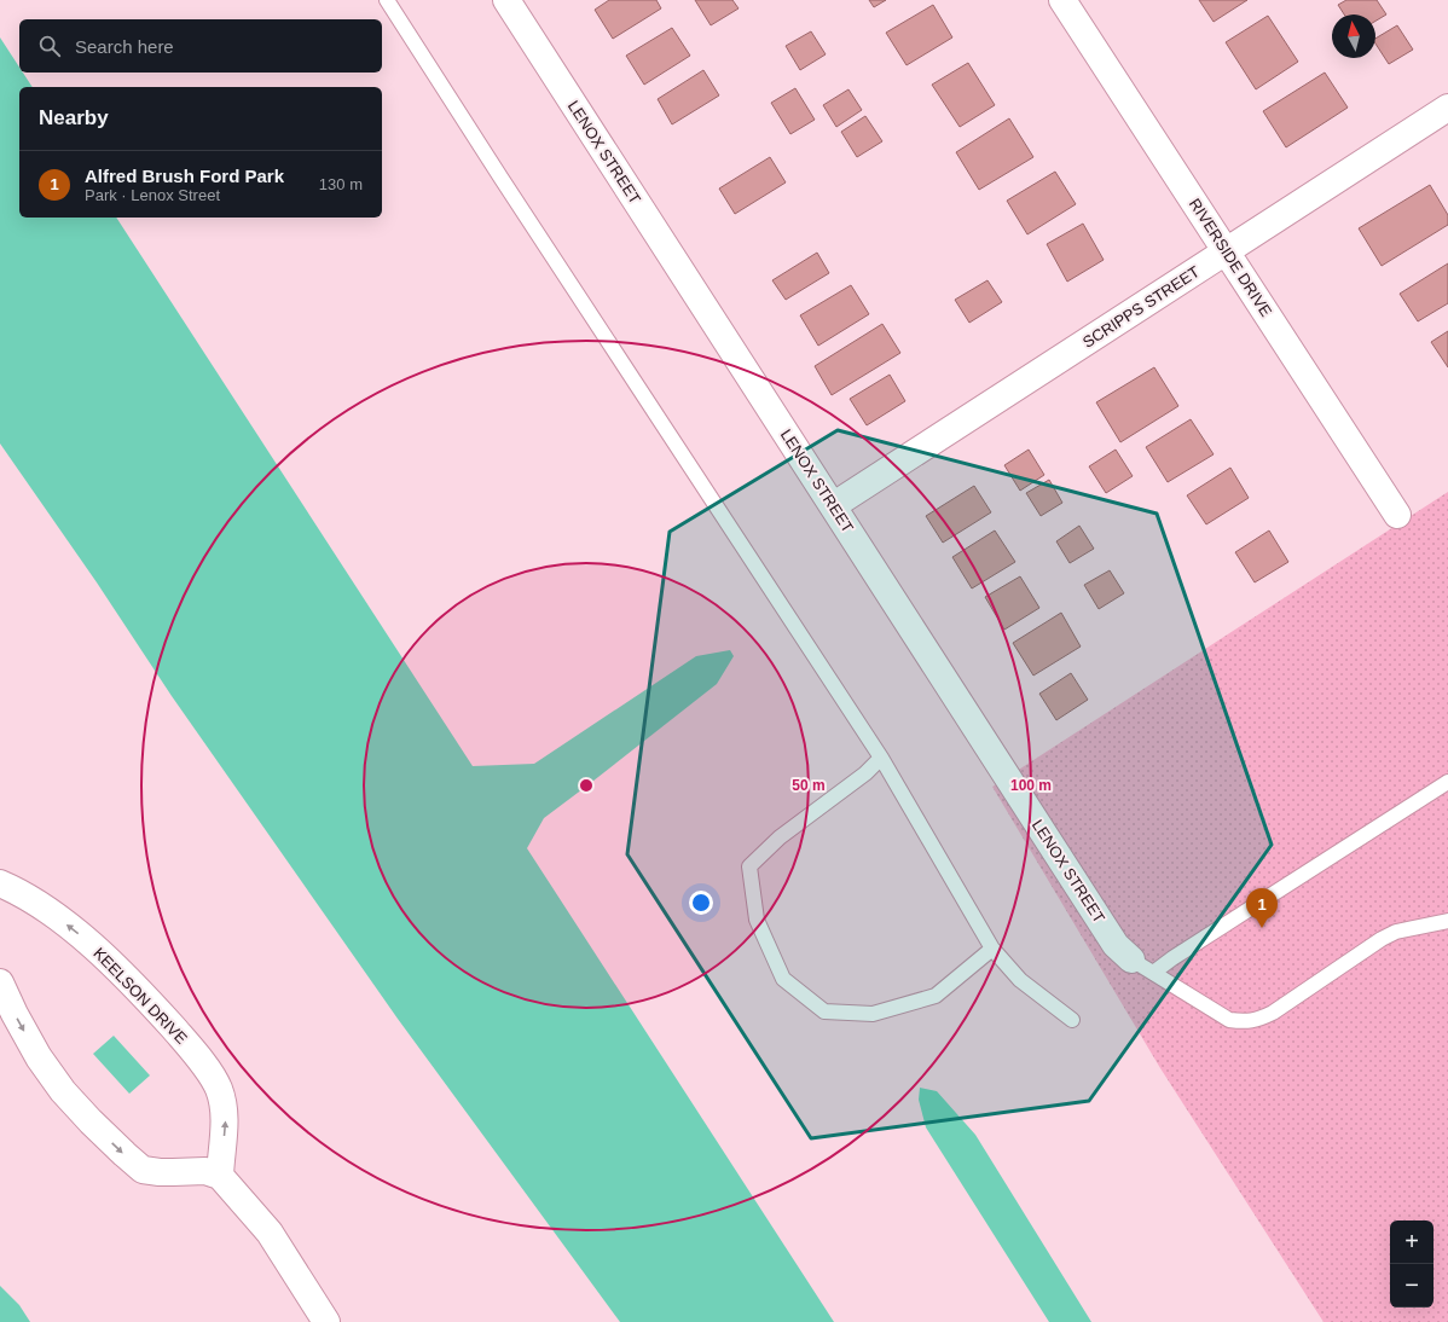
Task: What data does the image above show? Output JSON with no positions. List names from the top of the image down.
{
  "streets": {
    "street": [
      "LENOX STREET",
      "RIVERSIDE DRIVE",
      "SCRIPPS STREET",
      "KEELSON DRIVE"
    ]
  },
  "crossings": [
    ["LENOX STREET", "SCRIPPS STREET"],
    ["RIVERSIDE DRIVE", "SCRIPPS STREET"]
  ],
  "north": "top",
  "page": {
    "search": "Search here",
    "heading": "Nearby",
    "list": [
      {
        "mark": "1",
        "name": "Alfred Brush Ford Park",
        "note": "Park · Lenox Street",
        "value": "130 m"
      }
    ],
    "pins": "1",
    "map_buttons": ["+", "−"]
  },
  "rings": ["50 m", "100 m"]
}
